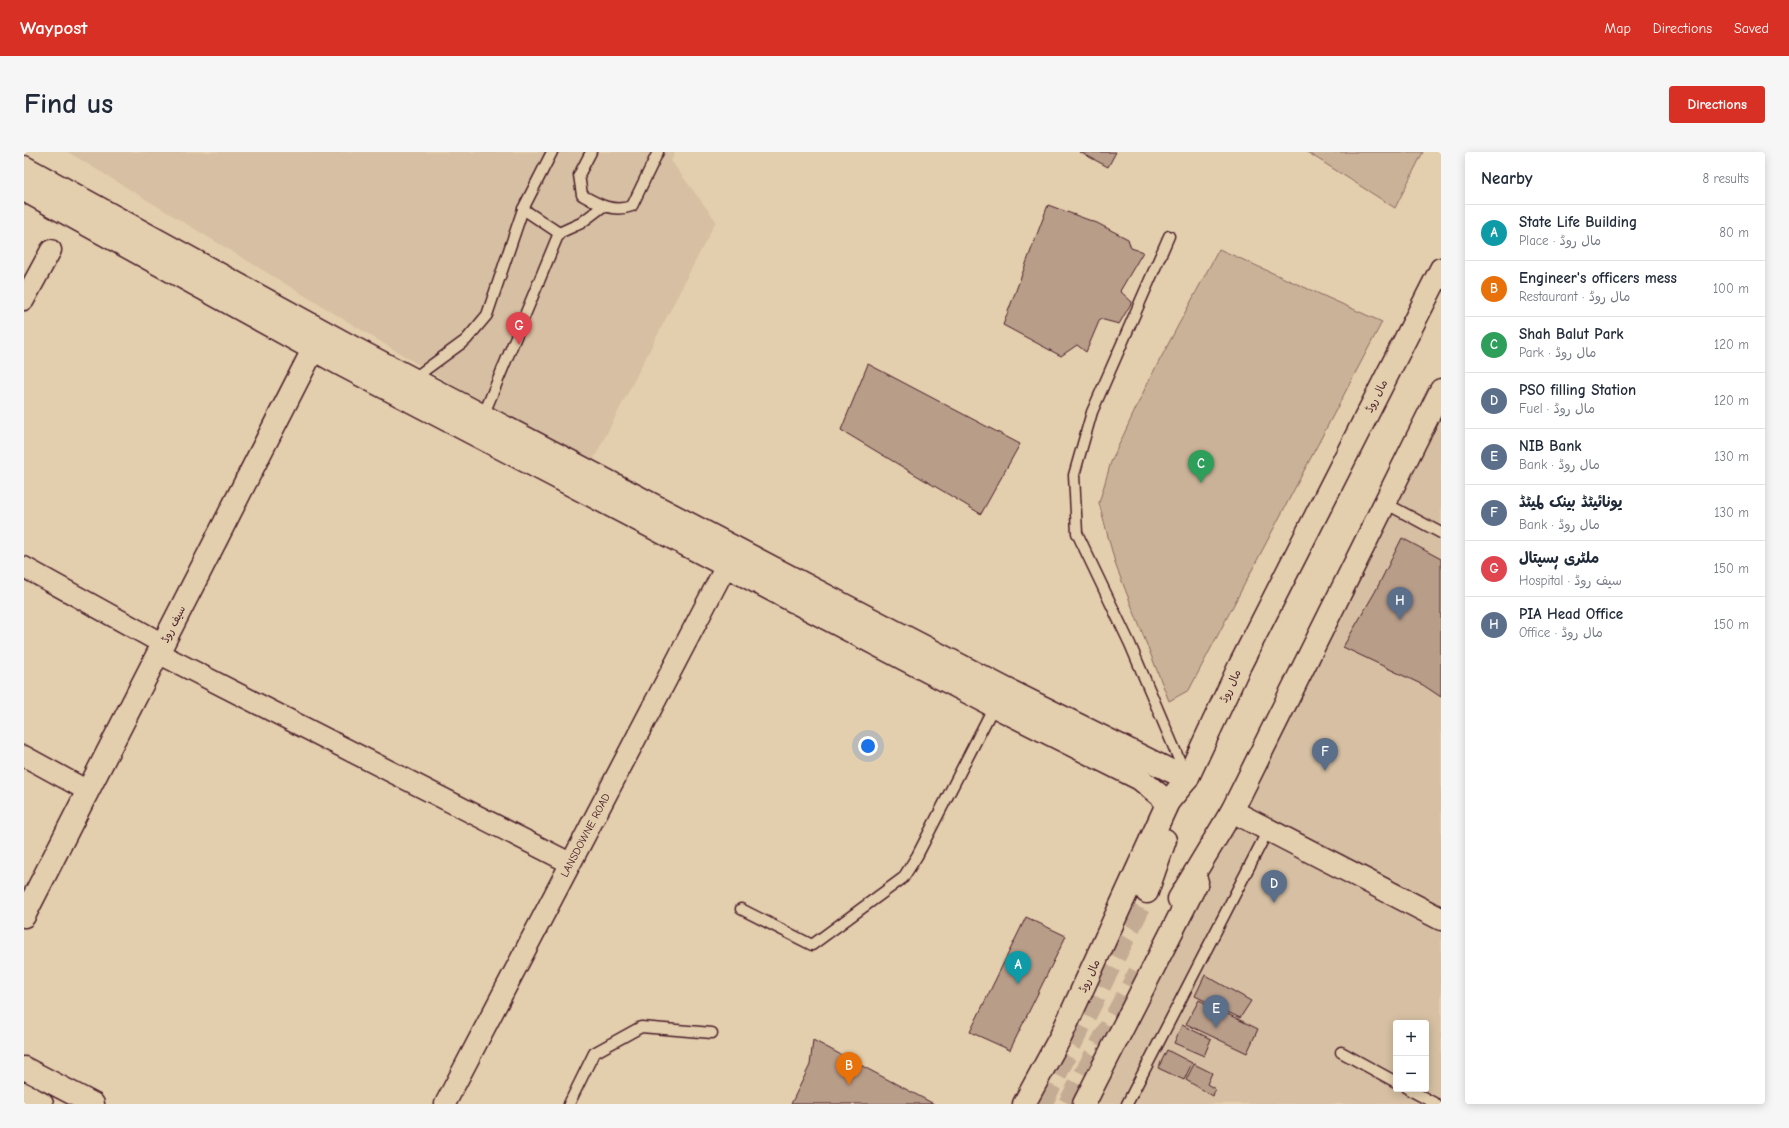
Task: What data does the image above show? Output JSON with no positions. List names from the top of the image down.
{
  "streets": {
    "main road": ["مال روڈ", "سیف روڈ"],
    "street": ["LANSDOWNE ROAD"]
  },
  "page": {
    "header": "Waypost",
    "nav": ["Map", "Directions", "Saved"],
    "buttons": "Directions",
    "title": "Find us",
    "heading": ["Nearby", "8 results"],
    "list": [
      {
        "mark": "A",
        "name": "State Life Building",
        "note": "Place · مال روڈ",
        "value": "80 m"
      },
      {
        "mark": "B",
        "name": "Engineer's officers mess",
        "note": "Restaurant · مال روڈ",
        "value": "100 m"
      },
      {
        "mark": "C",
        "name": "Shah Balut Park",
        "note": "Park · مال روڈ",
        "value": "120 m"
      },
      {
        "mark": "D",
        "name": "PSO filling Station",
        "note": "Fuel · مال روڈ",
        "value": "120 m"
      },
      {
        "mark": "E",
        "name": "NIB Bank",
        "note": "Bank · مال روڈ",
        "value": "130 m"
      },
      {
        "mark": "F",
        "name": "یونائیٹڈ بینک لمیٹڈ",
        "note": "Bank · مال روڈ",
        "value": "130 m"
      },
      {
        "mark": "G",
        "name": "ملٹری ہسپتال",
        "note": "Hospital · سیف روڈ",
        "value": "150 m"
      },
      {
        "mark": "H",
        "name": "PIA Head Office",
        "note": "Office · مال روڈ",
        "value": "150 m"
      }
    ],
    "pins": [
      "G",
      "C",
      "H",
      "F",
      "D",
      "A",
      "E",
      "B"
    ],
    "map_buttons": ["+", "−"]
  }
}
